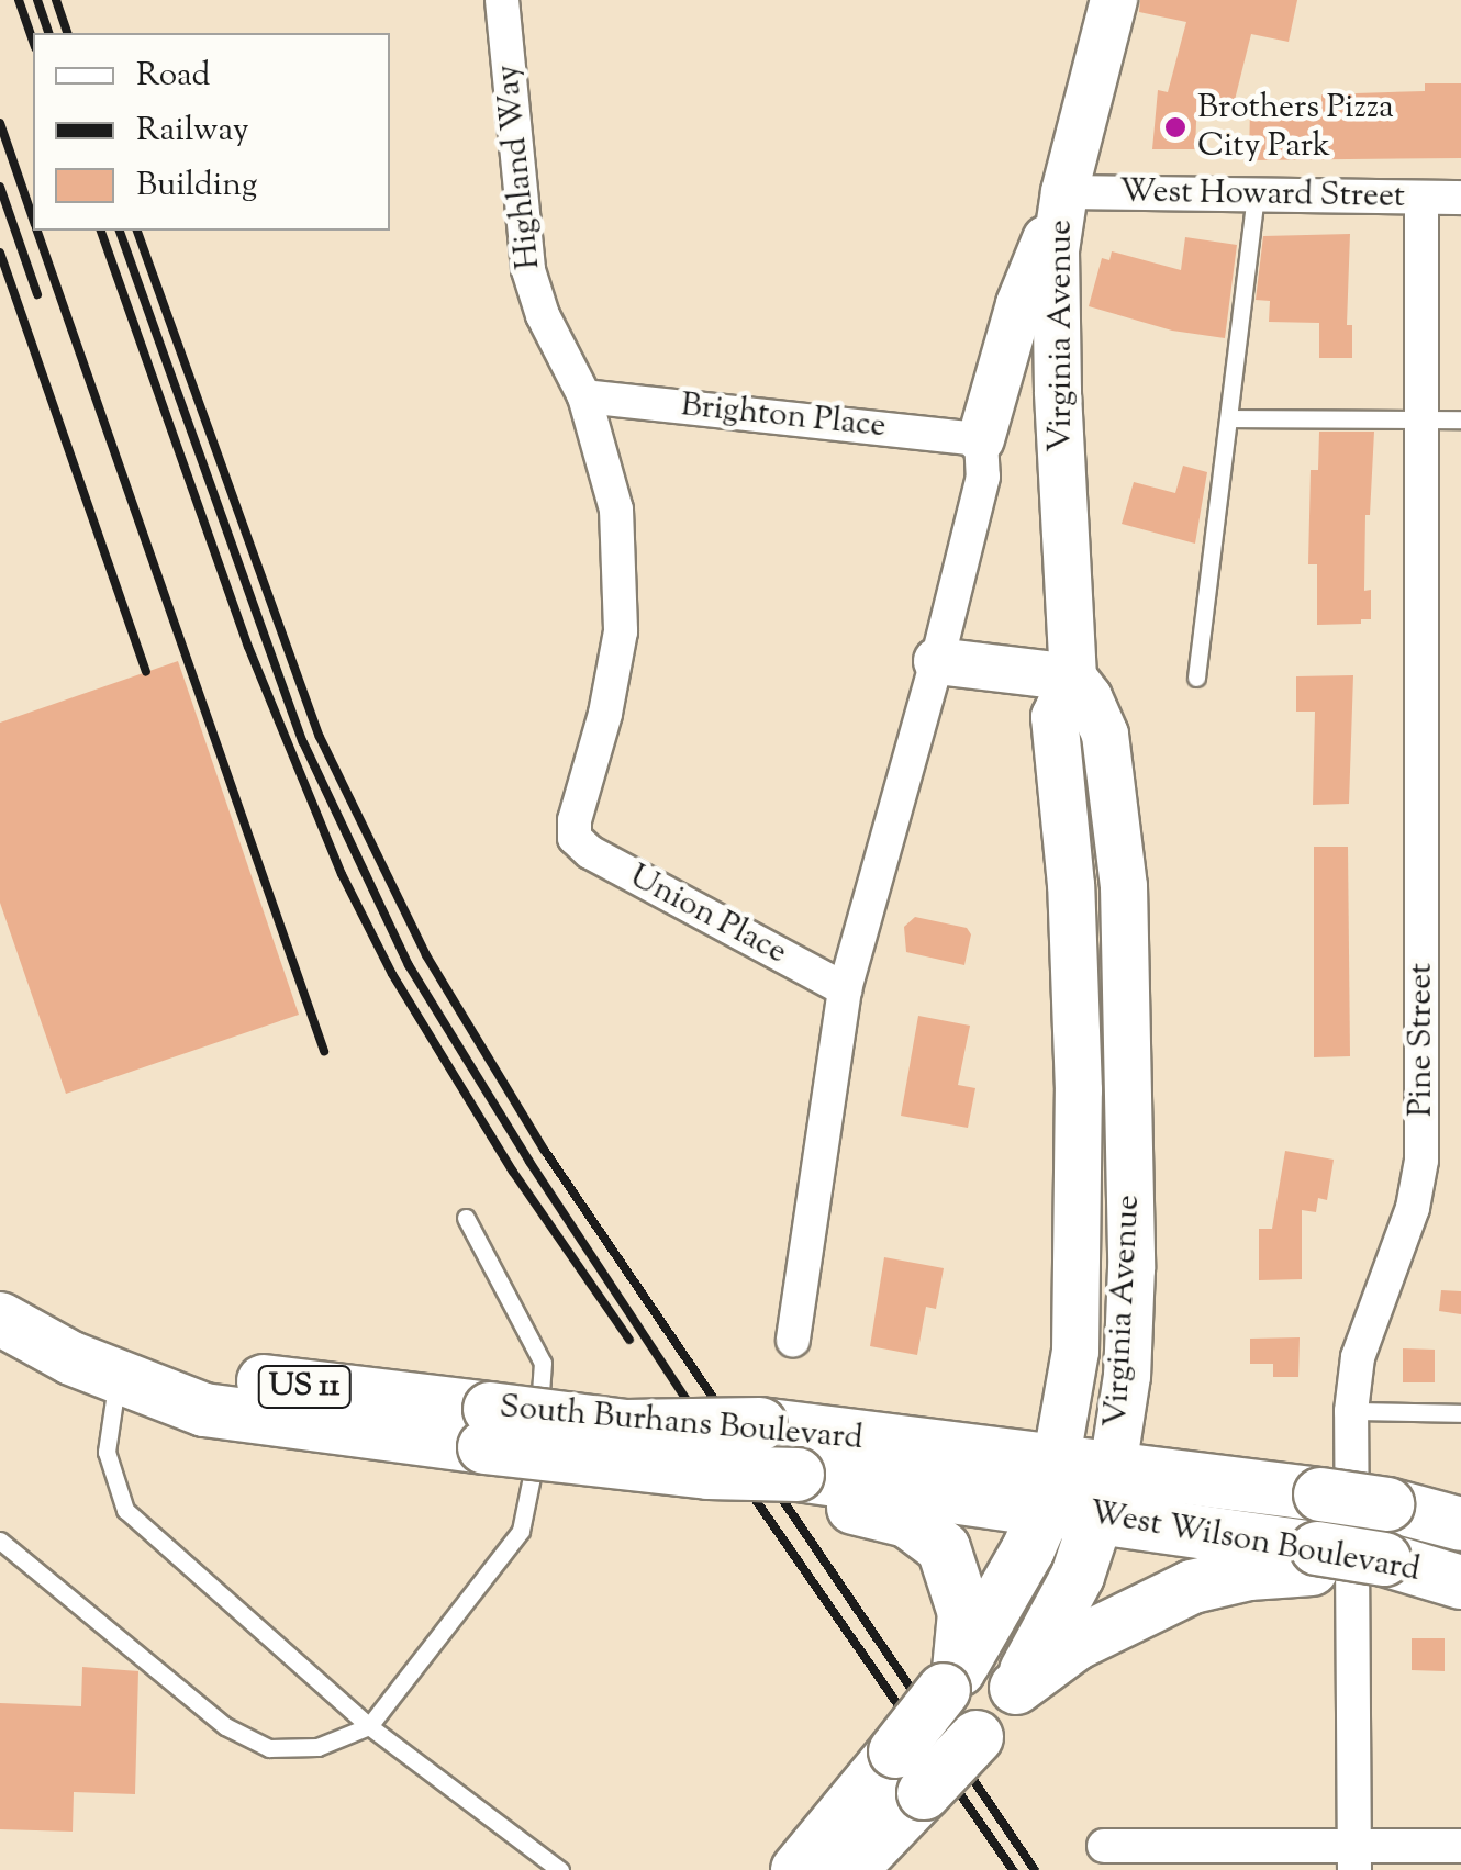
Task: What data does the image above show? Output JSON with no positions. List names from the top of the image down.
{
  "streets": {
    "main road": [
      "Virginia Avenue",
      "US 11",
      "South Burhans Boulevard",
      "West Wilson Boulevard"
    ],
    "street": [
      "Highland Way",
      "West Howard Street",
      "Brighton Place",
      "Union Place",
      "Pine Street"
    ]
  },
  "crossings": [
    ["Highland Way", "Brighton Place"],
    ["Highland Way", "Union Place"],
    ["West Howard Street", "Virginia Avenue"],
    ["West Howard Street", "Pine Street"],
    ["Virginia Avenue", "South Burhans Boulevard"],
    ["Virginia Avenue", "West Wilson Boulevard"],
    ["South Burhans Boulevard", "West Wilson Boulevard"]
  ],
  "places": ["Brothers Pizza City Park"],
  "legend": ["Road", "Railway", "Building"]
}
